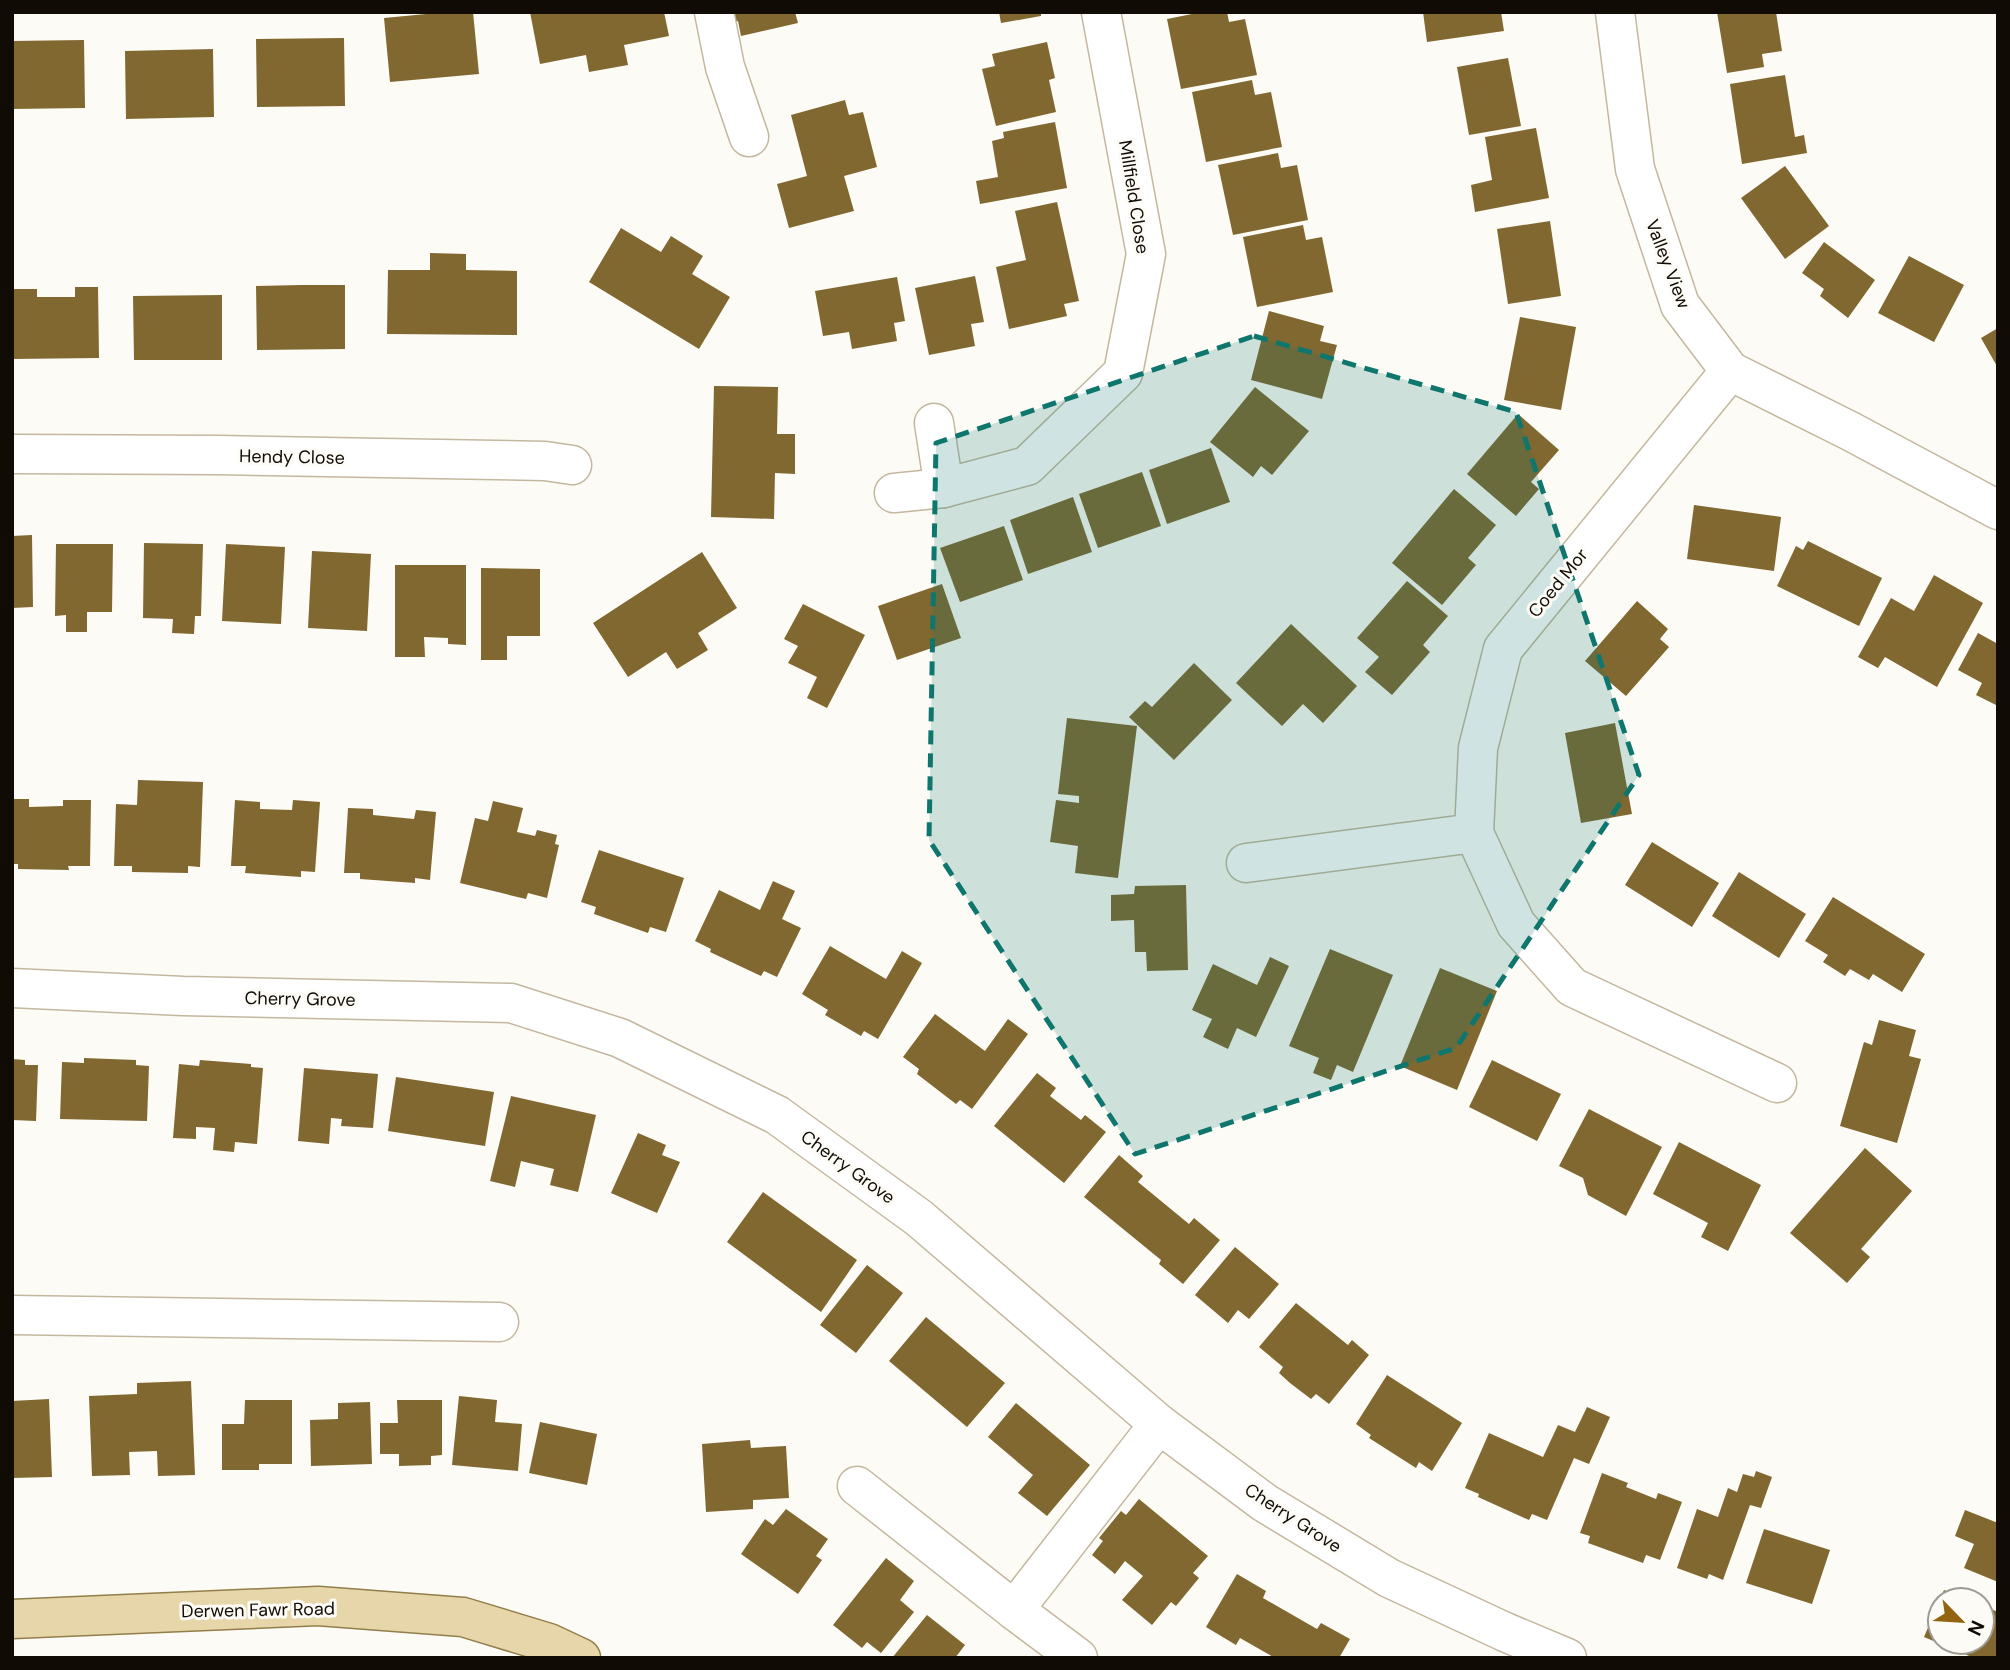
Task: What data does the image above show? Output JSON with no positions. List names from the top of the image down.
{
  "streets": {
    "main road": ["Derwen Fawr Road"],
    "street": [
      "Millfield Close",
      "Valley View",
      "Hendy Close",
      "Coed Mor",
      "Cherry Grove"
    ]
  },
  "crossings": [
    ["Valley View", "Coed Mor"]
  ],
  "north": "bottom right"
}
